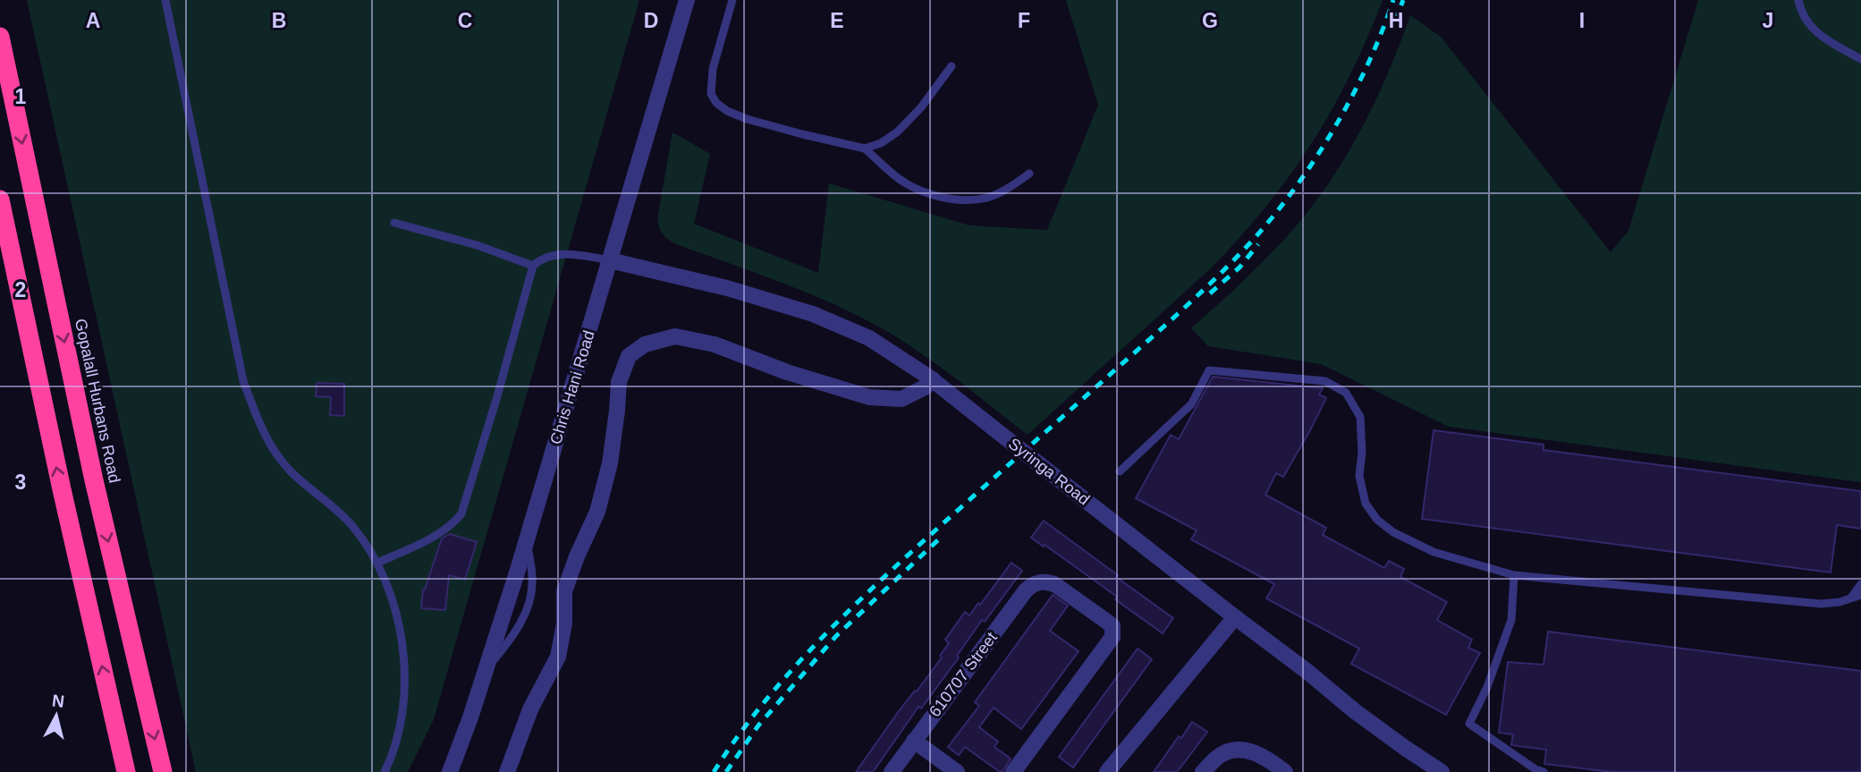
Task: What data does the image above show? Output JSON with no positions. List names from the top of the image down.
{
  "streets": {
    "highway": ["Gopalall Hurbans Road"],
    "street": ["Chris Hani Road", "Syringa Road", "610707 Street"]
  },
  "crossings": [
    ["Chris Hani Road", "Syringa Road"]
  ],
  "north": "top",
  "grid": {
    "columns": [
      "A",
      "B",
      "C",
      "D",
      "E",
      "F",
      "G",
      "H",
      "I",
      "J"
    ],
    "rows": ["1", "2", "3"]
  }
}
